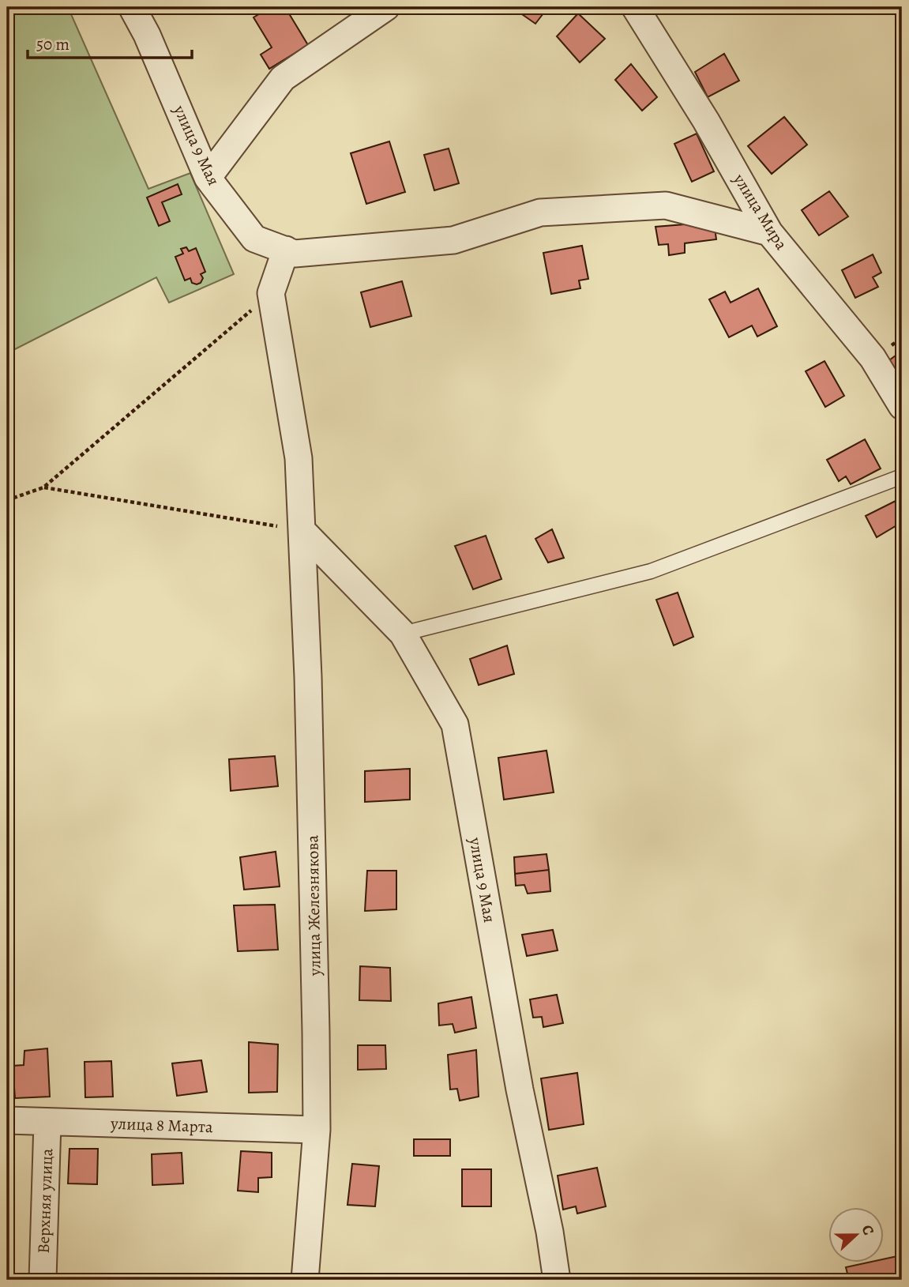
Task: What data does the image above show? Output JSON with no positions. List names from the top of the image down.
{
  "streets": {
    "street": [
      "улица 9 Мая",
      "улица Мира",
      "улица Железнякова",
      "улица 8 Марта",
      "Верхняя улица"
    ]
  },
  "crossings": [
    ["улица 9 Мая", "улица Железнякова"],
    ["улица Железнякова", "улица 8 Марта"],
    ["улица 8 Марта", "Верхняя улица"]
  ],
  "scale_bar": "50 m",
  "north": "right"
}
